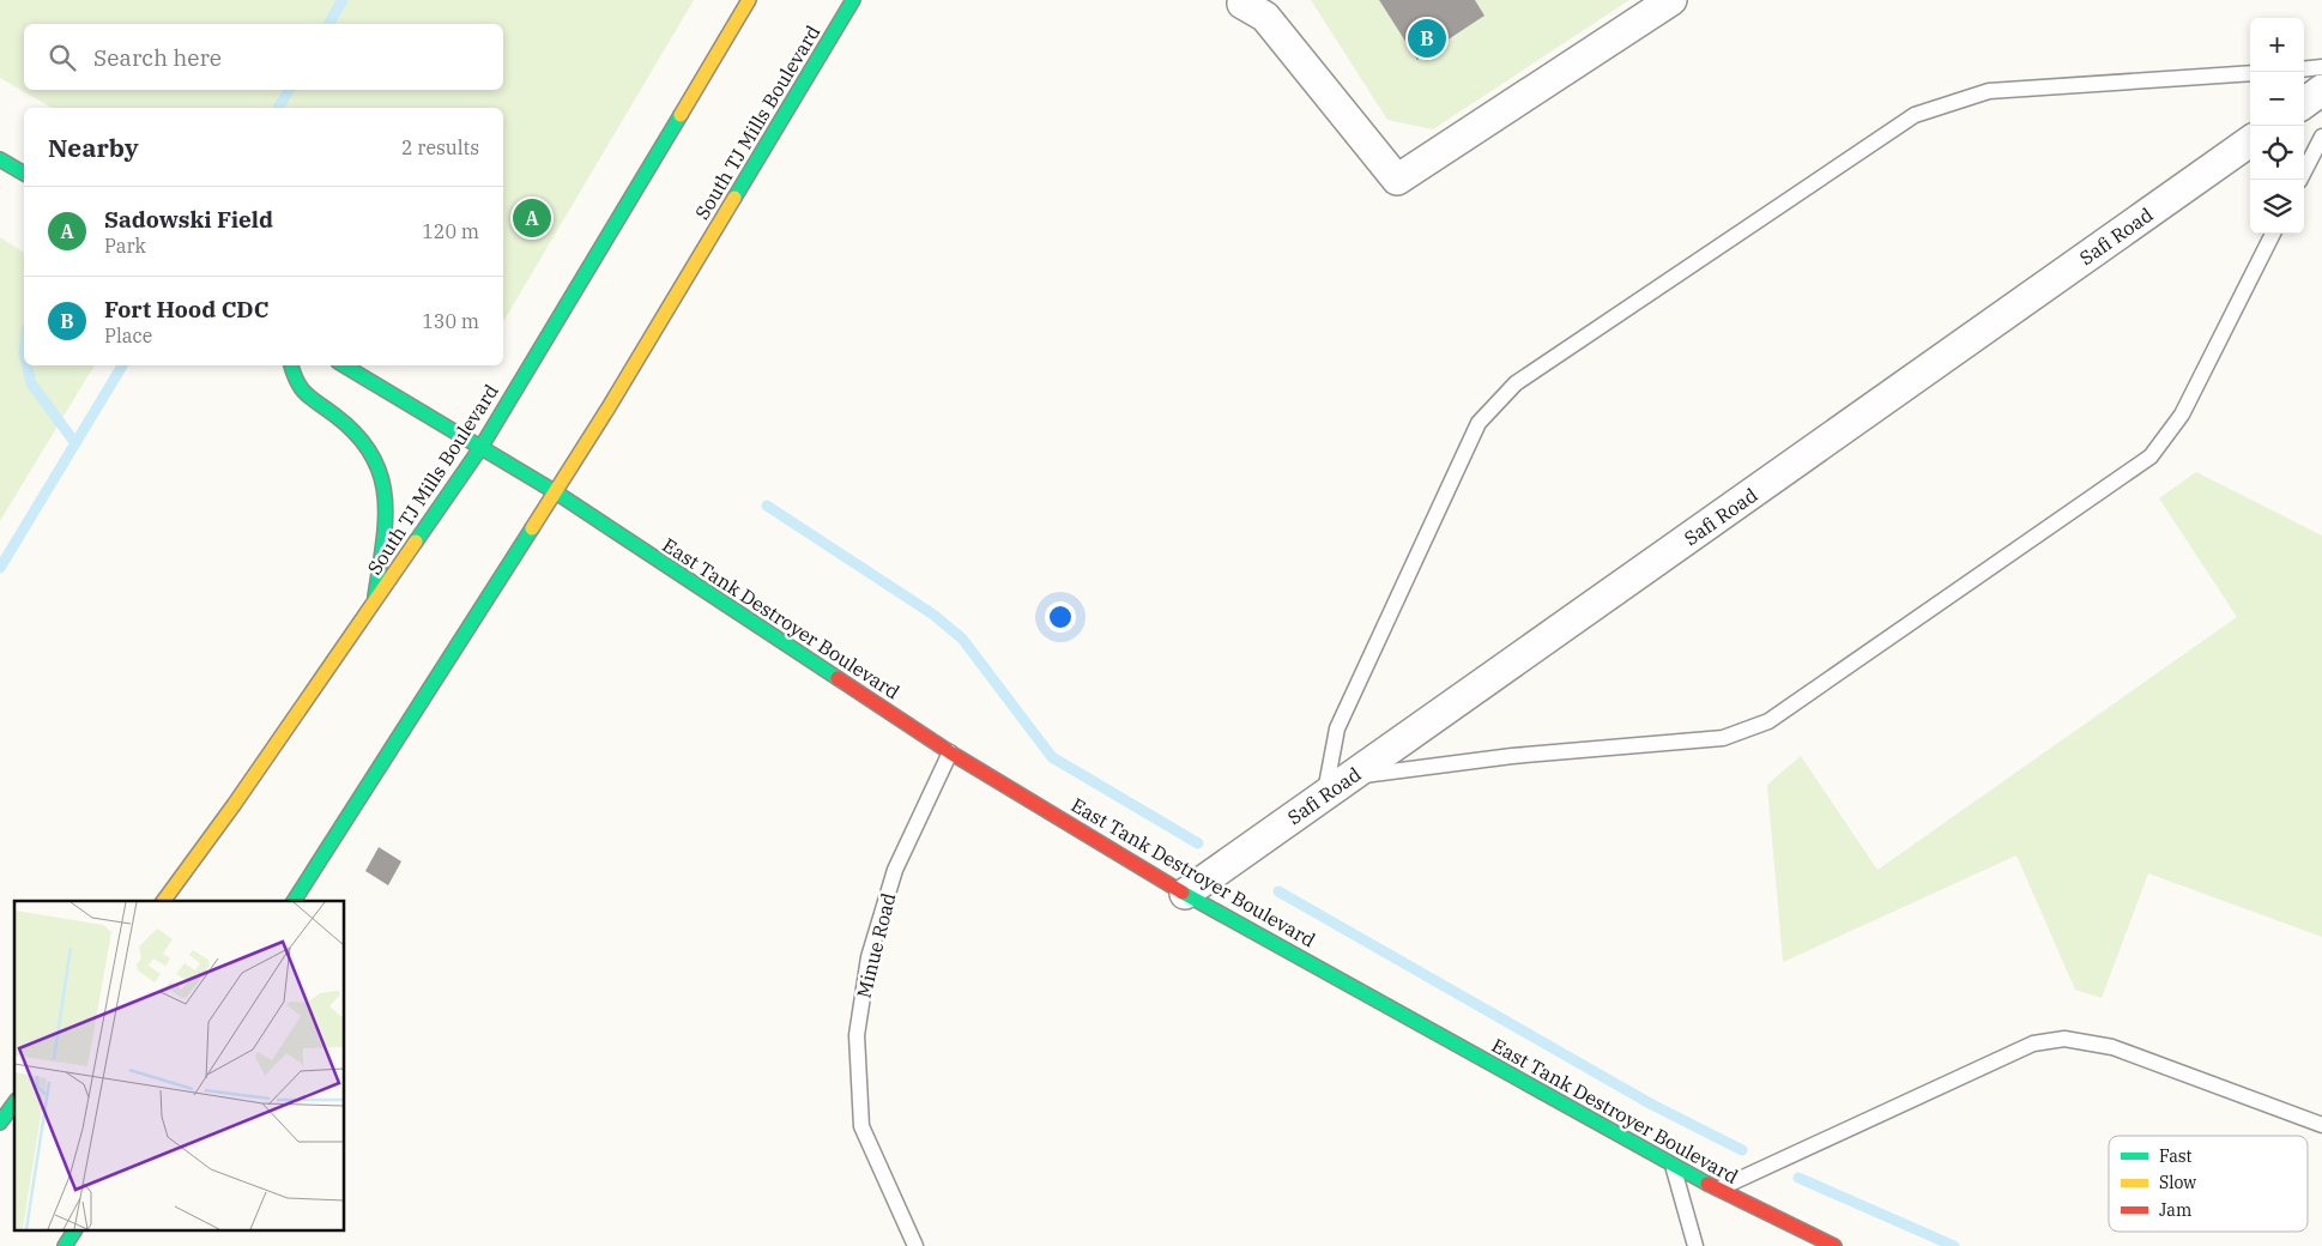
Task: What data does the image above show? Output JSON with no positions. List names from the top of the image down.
{
  "streets": {
    "street": ["South TJ Mills Boulevard", "Safi Road", "East Tank Destroyer Boulevard"],
    "lane": ["Minue Road"]
  },
  "crossings": [
    ["South TJ Mills Boulevard", "East Tank Destroyer Boulevard"],
    ["Safi Road", "East Tank Destroyer Boulevard"],
    ["East Tank Destroyer Boulevard", "Minue Road"]
  ],
  "legend": ["Fast", "Slow", "Jam"],
  "page": {
    "pins": ["B", "A"],
    "map_buttons": ["+", "−"],
    "search": "Search here",
    "heading": ["Nearby", "2 results"],
    "list": [
      {
        "mark": "A",
        "name": "Sadowski Field",
        "note": "Park",
        "value": "120 m"
      },
      {
        "mark": "B",
        "name": "Fort Hood CDC",
        "note": "Place",
        "value": "130 m"
      }
    ]
  }
}
